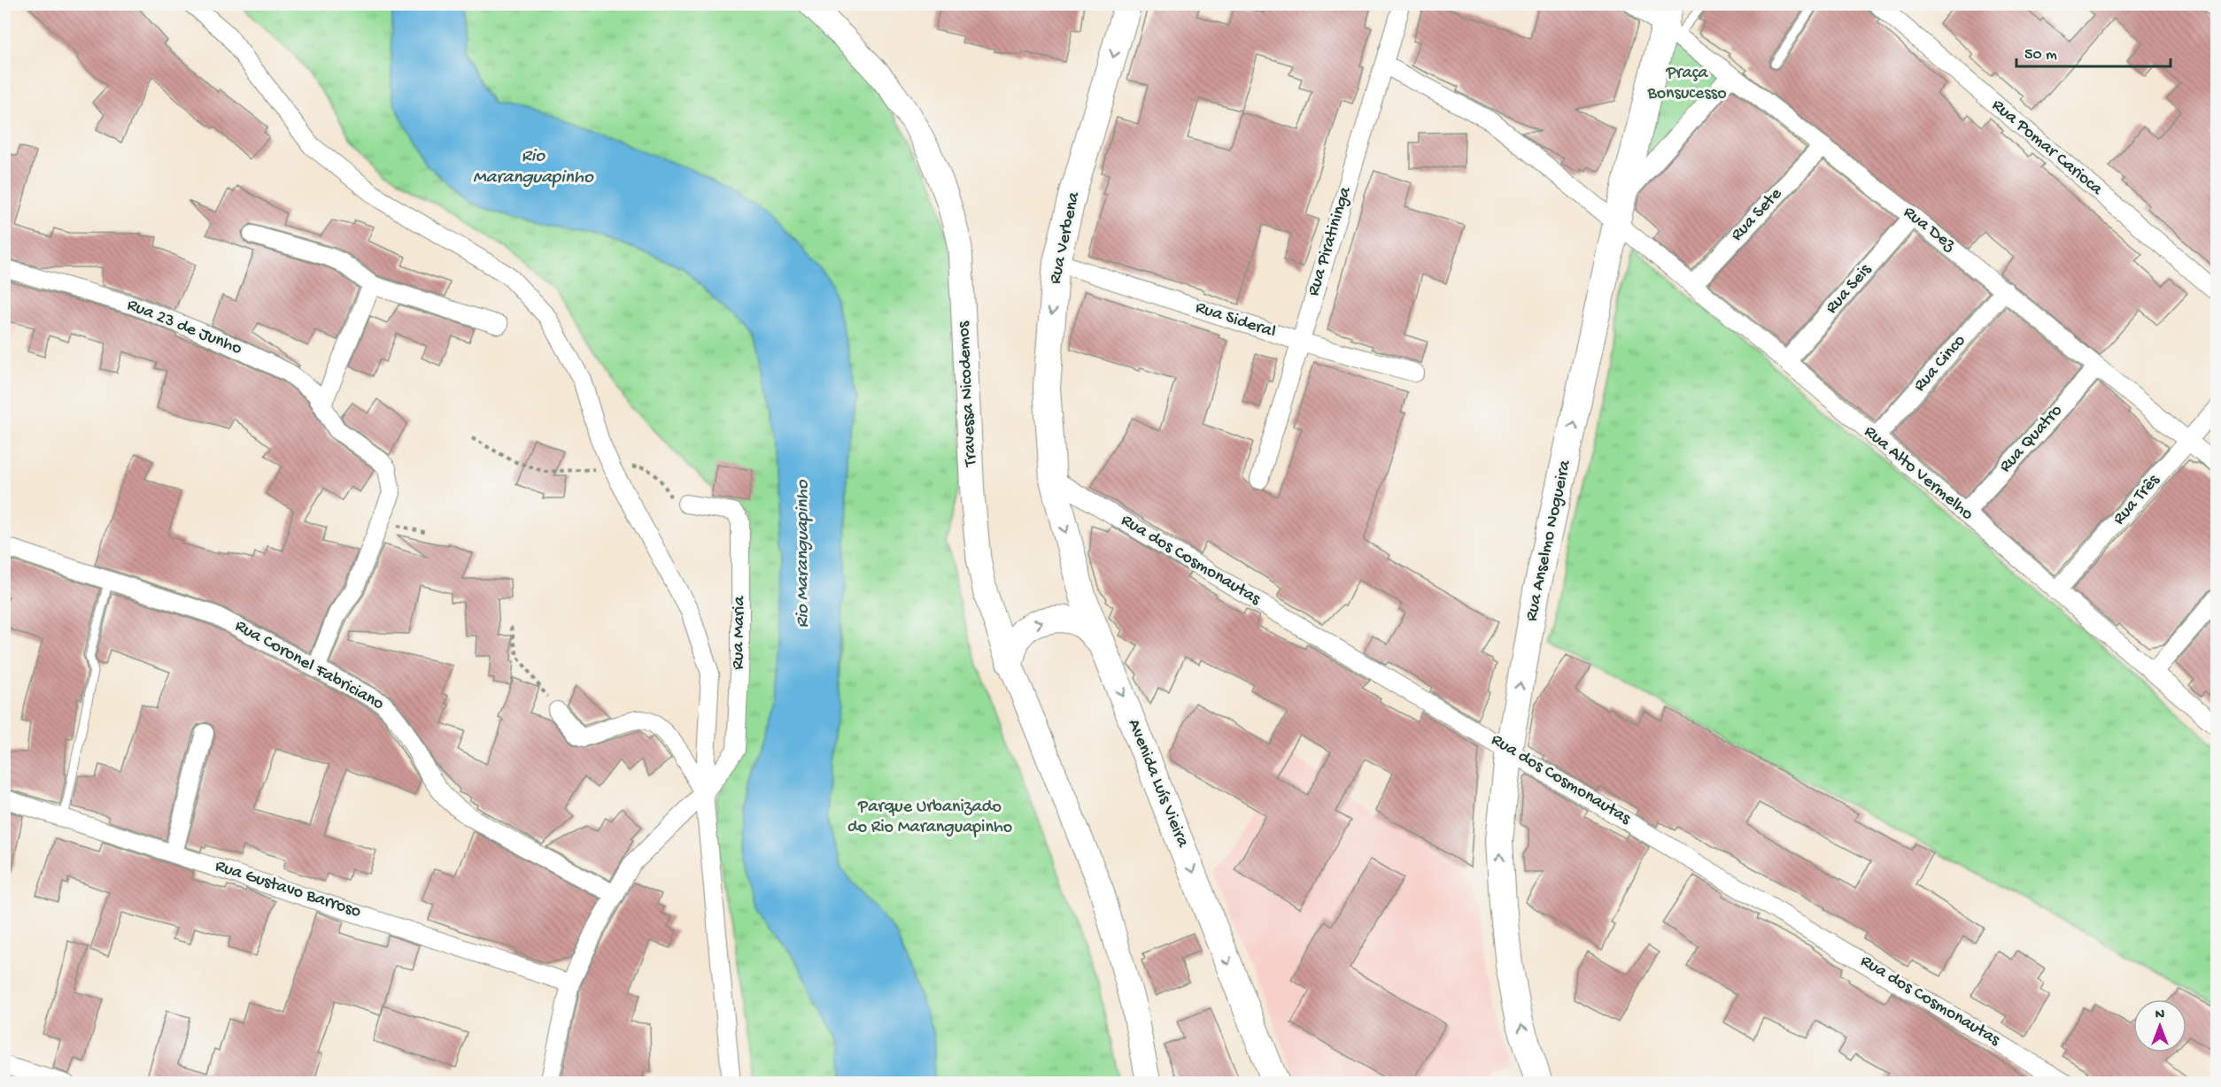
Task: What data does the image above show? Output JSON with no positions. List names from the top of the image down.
{
  "streets": {
    "main road": [
      "Rua Verbena",
      "Travessa Nicodemos",
      "Rua Anselmo Nogueira",
      "Avenida Luís Vieira"
    ],
    "street": [
      "Rua Pomar Carioca",
      "Rua Sete",
      "Rua Dez",
      "Rua Piratininga",
      "Rua Seis",
      "Rua Sideral",
      "Rua 23 de Junho",
      "Rua Cinco",
      "Rua Quatro",
      "Rua Alto Vermelho",
      "Rua Três",
      "Rua dos Cosmonautas",
      "Rua Maria",
      "Rua Coronel Fabriciano",
      "Rua Gustavo Barroso"
    ]
  },
  "crossings": [
    ["Rua Sete", "Rua Dez"],
    ["Rua Sete", "Rua Alto Vermelho"],
    ["Rua Dez", "Rua Seis"],
    ["Rua Dez", "Rua Cinco"],
    ["Rua Dez", "Rua Quatro"],
    ["Rua Dez", "Rua Três"],
    ["Rua Dez", "Rua Anselmo Nogueira"],
    ["Rua Verbena", "Rua Sideral"],
    ["Rua Verbena", "Rua dos Cosmonautas"],
    ["Rua Verbena", "Avenida Luís Vieira"],
    ["Rua Piratininga", "Rua Sideral"],
    ["Rua Piratininga", "Rua Alto Vermelho"],
    ["Rua Seis", "Rua Alto Vermelho"],
    ["Rua Cinco", "Rua Alto Vermelho"],
    ["Rua Quatro", "Rua Alto Vermelho"],
    ["Rua Alto Vermelho", "Rua Três"],
    ["Rua Alto Vermelho", "Rua Anselmo Nogueira"],
    ["Rua Anselmo Nogueira", "Rua dos Cosmonautas"],
    ["Rua dos Cosmonautas", "Avenida Luís Vieira"],
    ["Rua Maria", "Rua Coronel Fabriciano"],
    ["Rua Maria", "Rua Gustavo Barroso"]
  ],
  "one_way": ["Rua Verbena", "Rua Anselmo Nogueira", "Avenida Luís Vieira"],
  "water": ["Rio Maranguapinho"],
  "parks": ["Praça Bonsucesso", "Parque Urbanizado do Rio Maranguapinho"],
  "scale_bar": "50 m",
  "north": "top"
}
